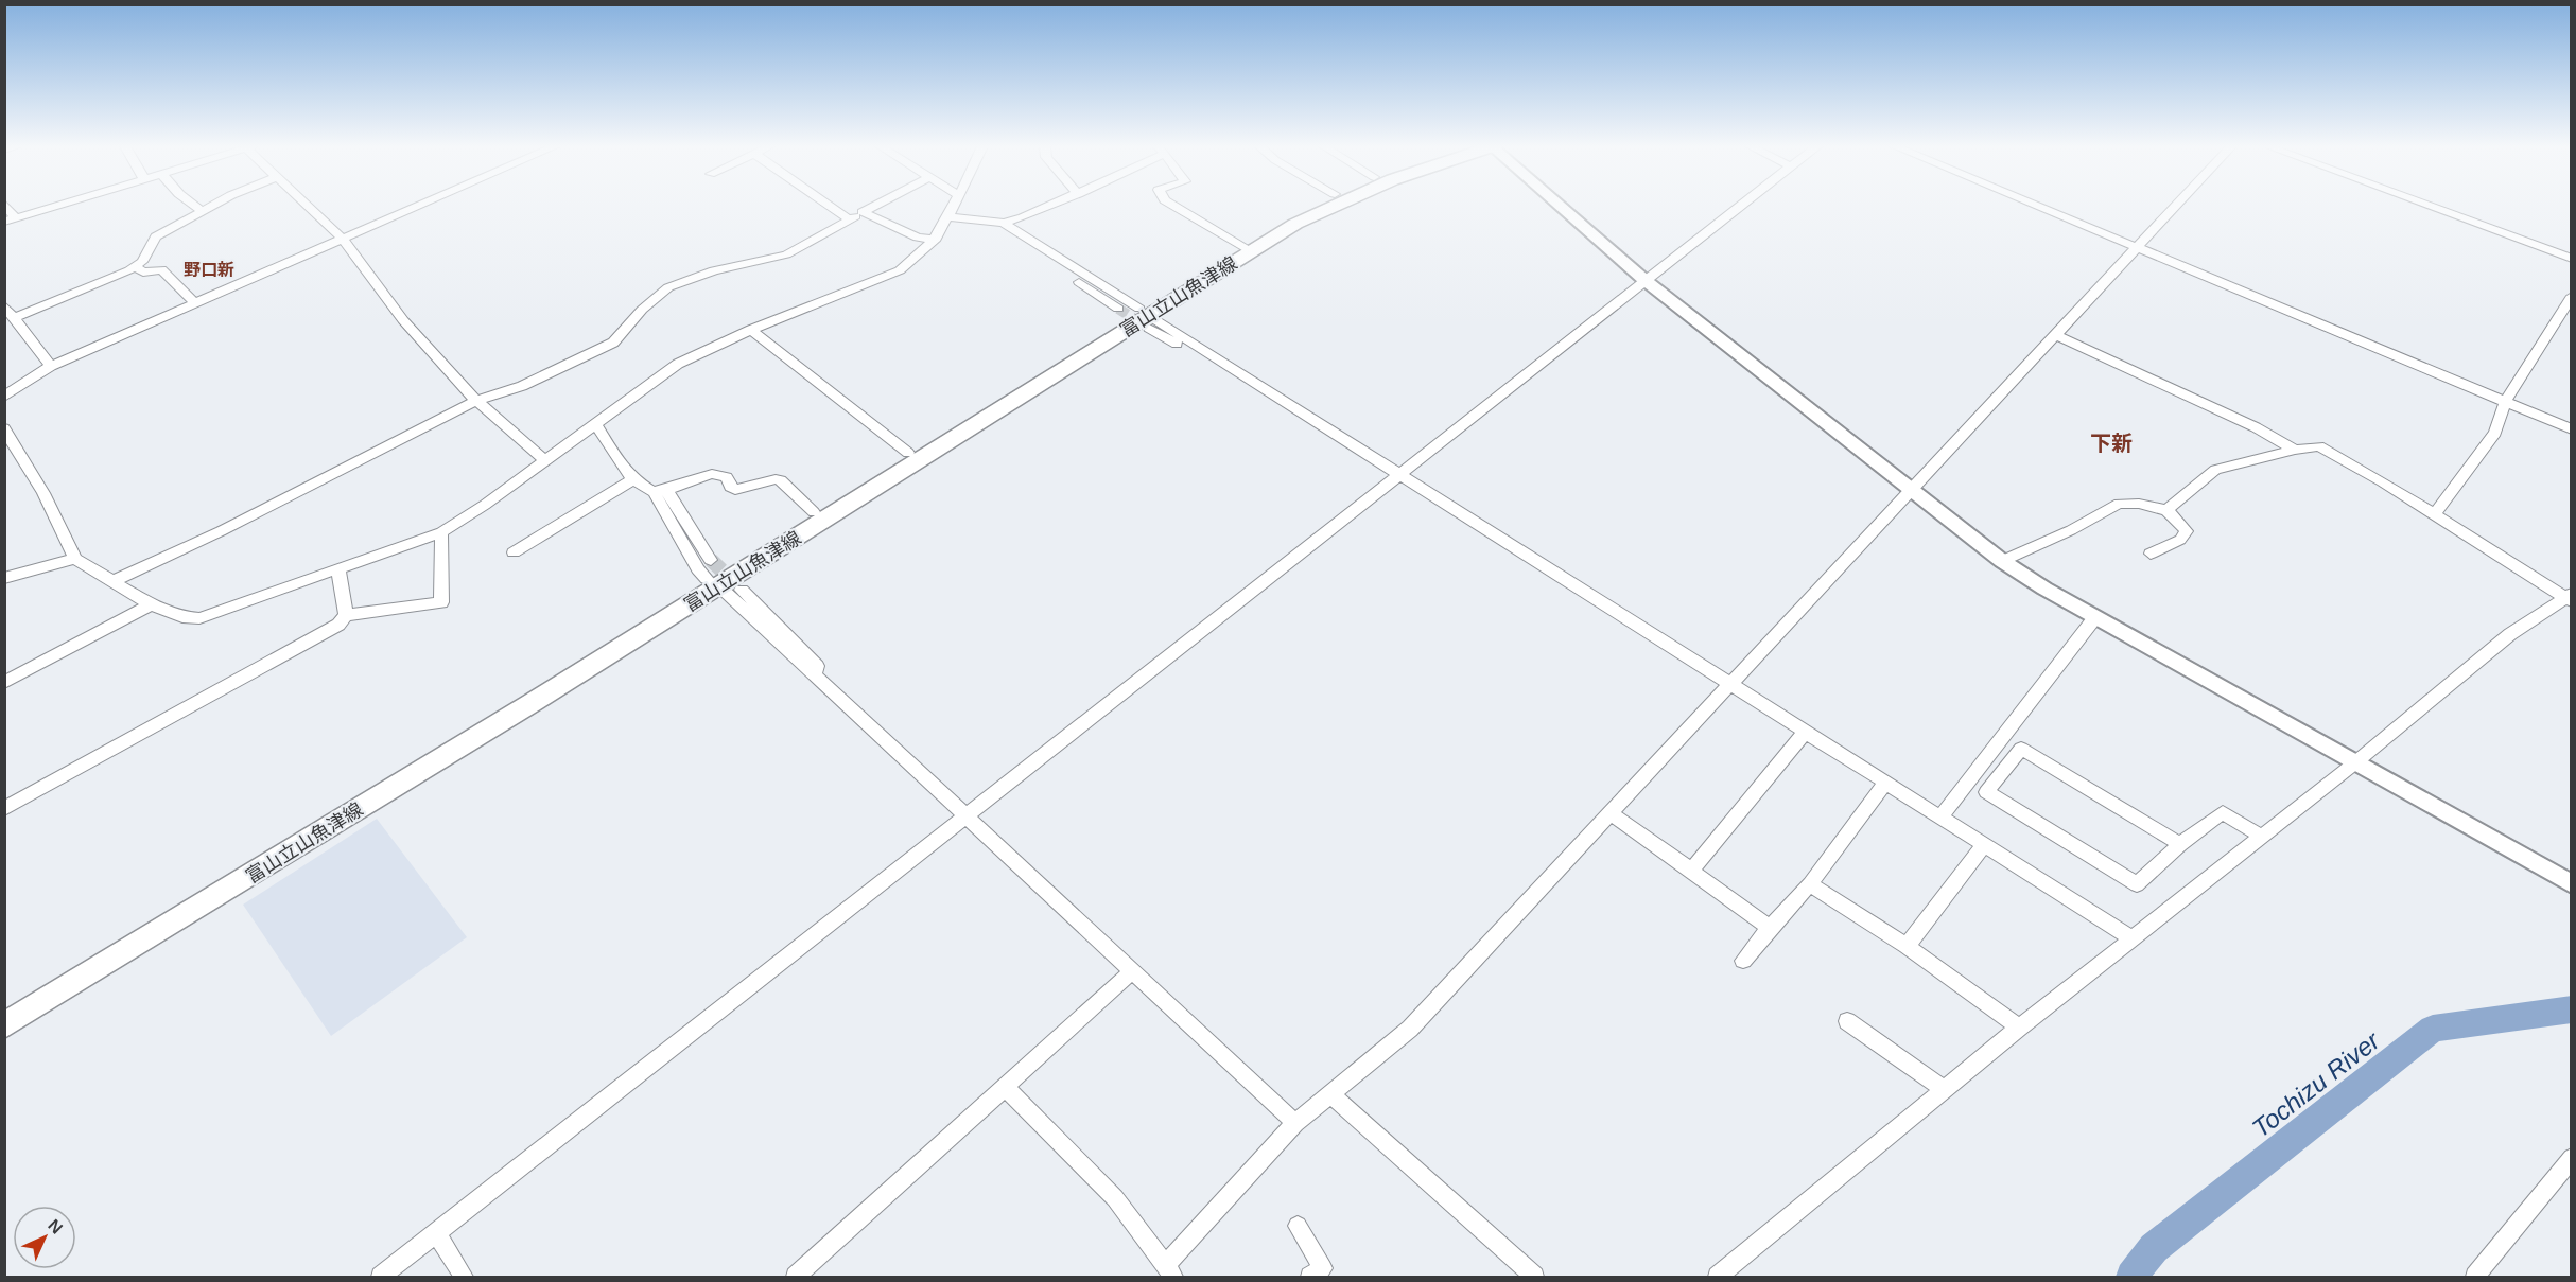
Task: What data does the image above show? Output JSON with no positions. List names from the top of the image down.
{
  "streets": {
    "main road": ["富山立山魚津線"]
  },
  "districts": ["野口新", "下新"],
  "water": ["Tochizu River"],
  "north": "top right"
}
